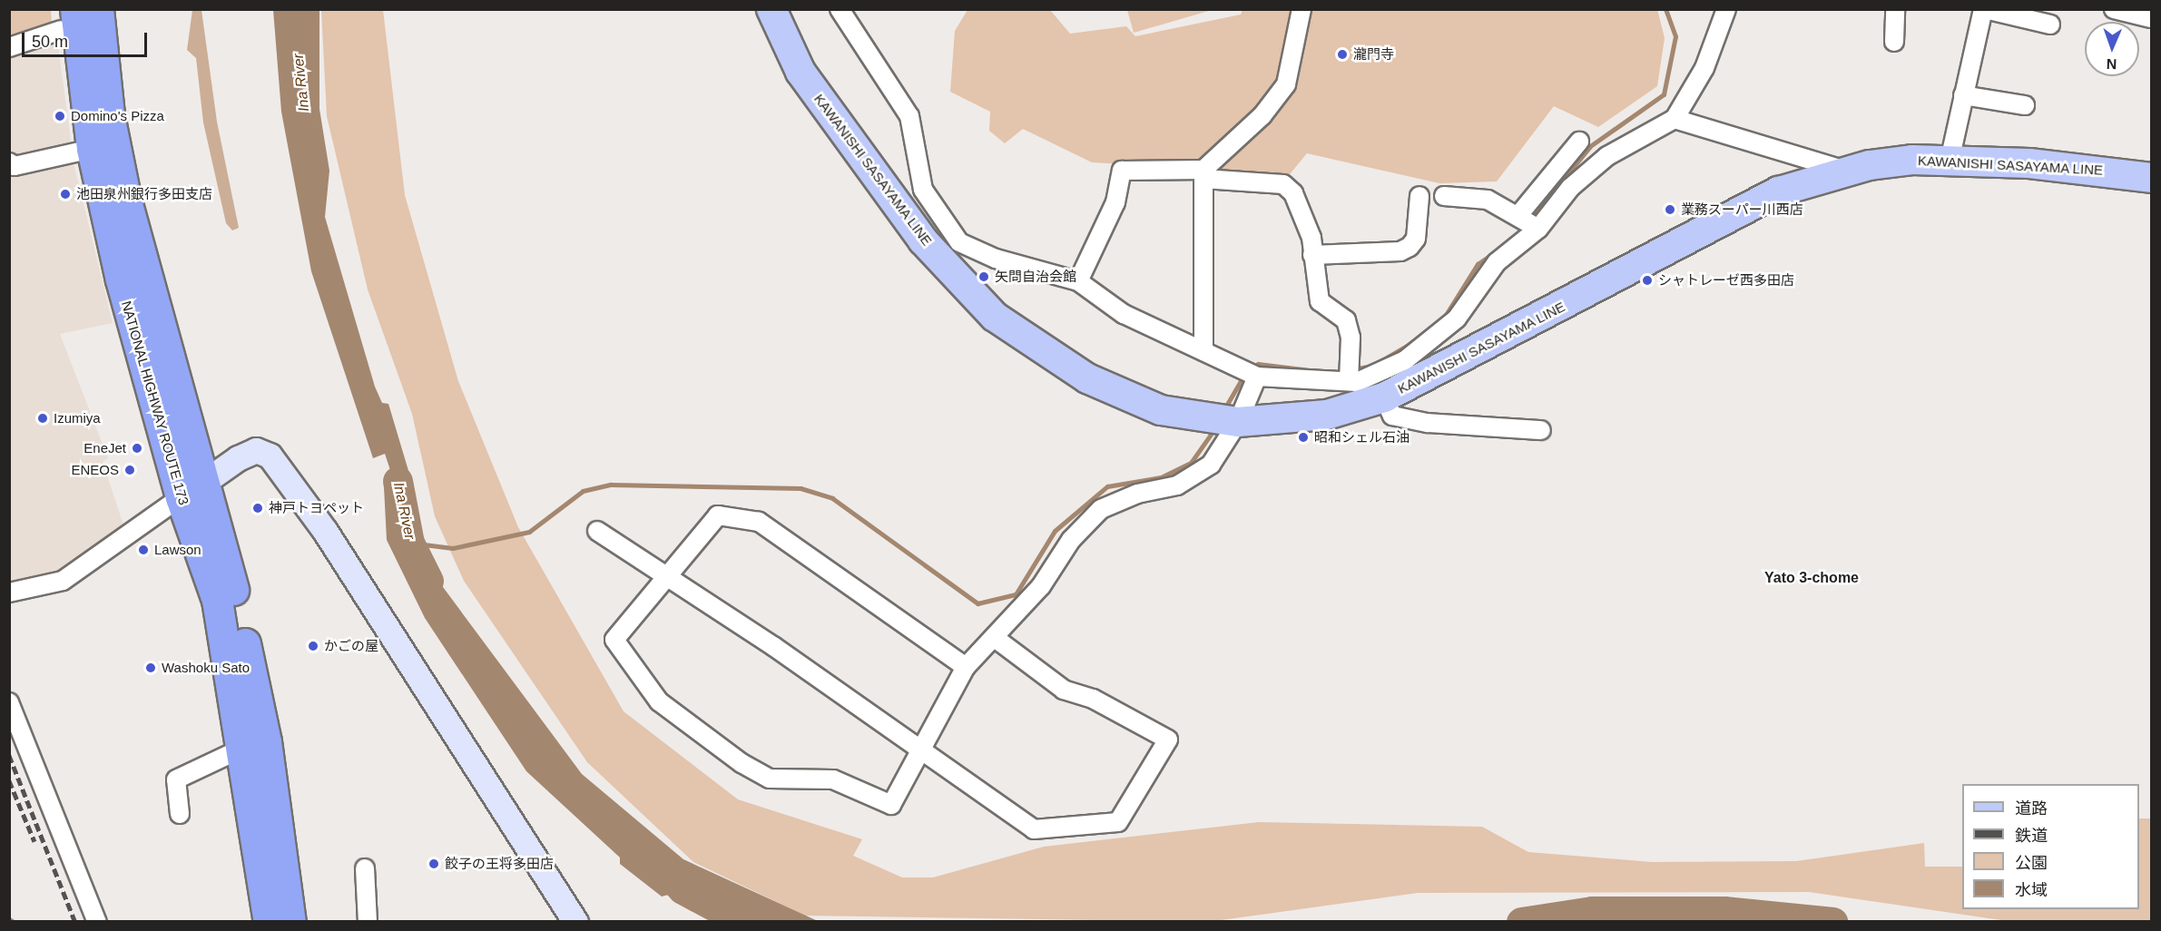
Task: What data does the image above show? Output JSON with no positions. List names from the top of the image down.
{
  "streets": {
    "highway": ["NATIONAL HIGHWAY ROUTE 173"],
    "main road": ["KAWANISHI SASAYAMA LINE"]
  },
  "districts": ["Yato 3-chome"],
  "water": ["Ina River"],
  "places": [
    "瀧門寺",
    "Domino's Pizza",
    "池田泉州銀行多田支店",
    "業務スーパー川西店",
    "矢問自治会館",
    "シャトレーゼ西多田店",
    "Izumiya",
    "昭和シェル石油",
    "EneJet",
    "ENEOS",
    "神戸トヨペット",
    "Lawson",
    "かごの屋",
    "Washoku Sato",
    "餃子の王将多田店"
  ],
  "legend": [
    "道路",
    "鉄道",
    "公園",
    "水域"
  ],
  "scale_bar": "50 m",
  "north": "bottom"
}
